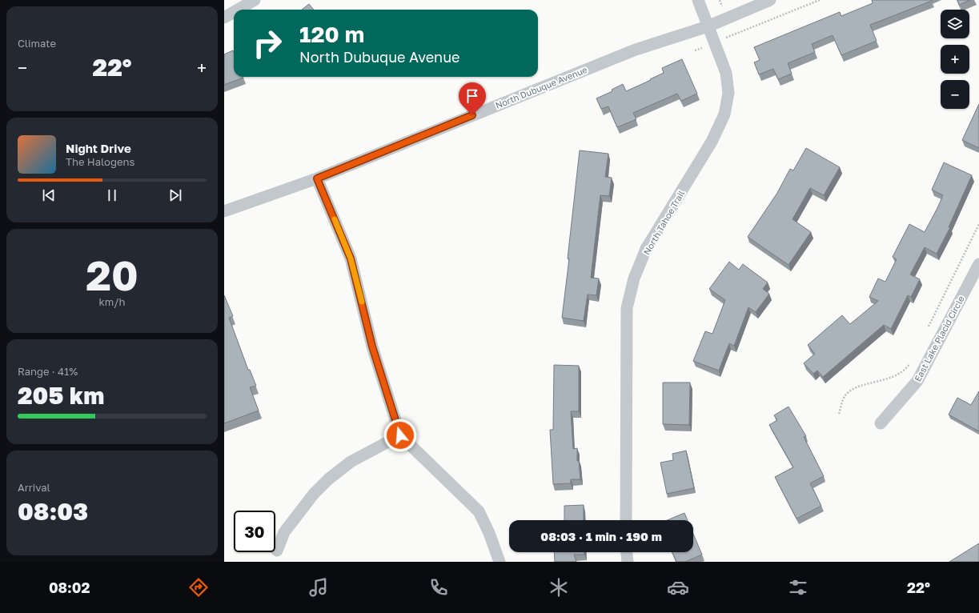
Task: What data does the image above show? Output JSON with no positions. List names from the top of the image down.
{
  "streets": {
    "street": ["North Dubuque Avenue", "North Tahoe Trail", "East Lake Placid Circle"]
  },
  "crossings": [
    ["North Dubuque Avenue", "North Tahoe Trail"]
  ],
  "page": {
    "tile": [
      "Climate",
      ["20", "km/h"],
      ["Range · 41%", "205 km"],
      ["Arrival", "08:03"]
    ],
    "map_buttons": ["+", "−"],
    "turn": ["120 m", "North Dubuque Avenue"],
    "heat": ["−", "22°", "+"],
    "song": ["Night Drive", "The Halogens"],
    "limit": "30",
    "trip": "08:03 · 1 min · 190 m",
    "tabs": ["08:02", "22°"]
  }
}
